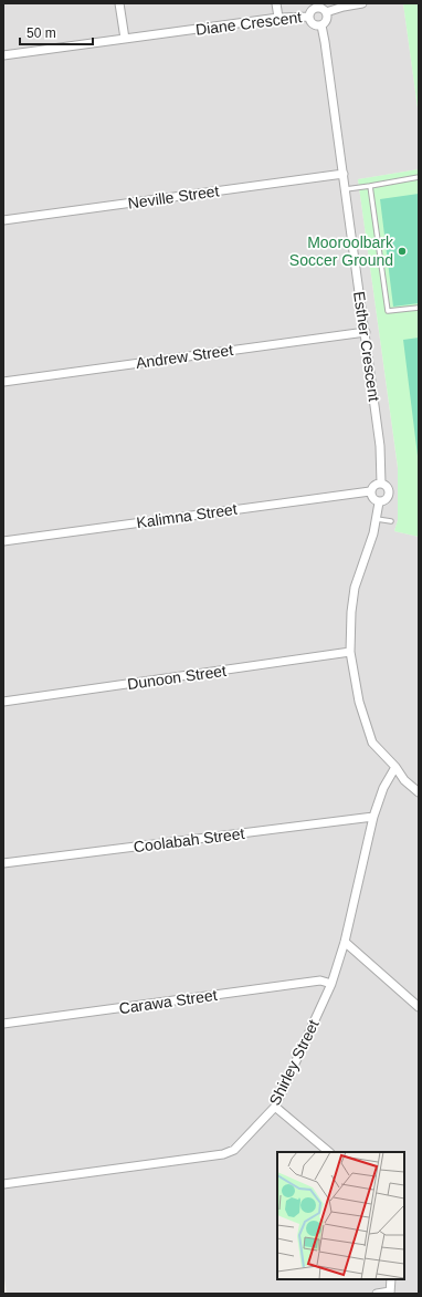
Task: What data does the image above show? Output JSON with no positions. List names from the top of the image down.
{
  "streets": {
    "street": [
      "Diane Crescent",
      "Neville Street",
      "Esther Crescent",
      "Andrew Street",
      "Kalimna Street",
      "Dunoon Street",
      "Coolabah Street",
      "Carawa Street",
      "Shirley Street"
    ]
  },
  "crossings": [
    ["Diane Crescent", "Esther Crescent"],
    ["Neville Street", "Esther Crescent"],
    ["Esther Crescent", "Andrew Street"],
    ["Esther Crescent", "Kalimna Street"],
    ["Coolabah Street", "Shirley Street"],
    ["Carawa Street", "Shirley Street"]
  ],
  "places": ["Mooroolbark Soccer Ground"],
  "scale_bar": "50 m"
}
